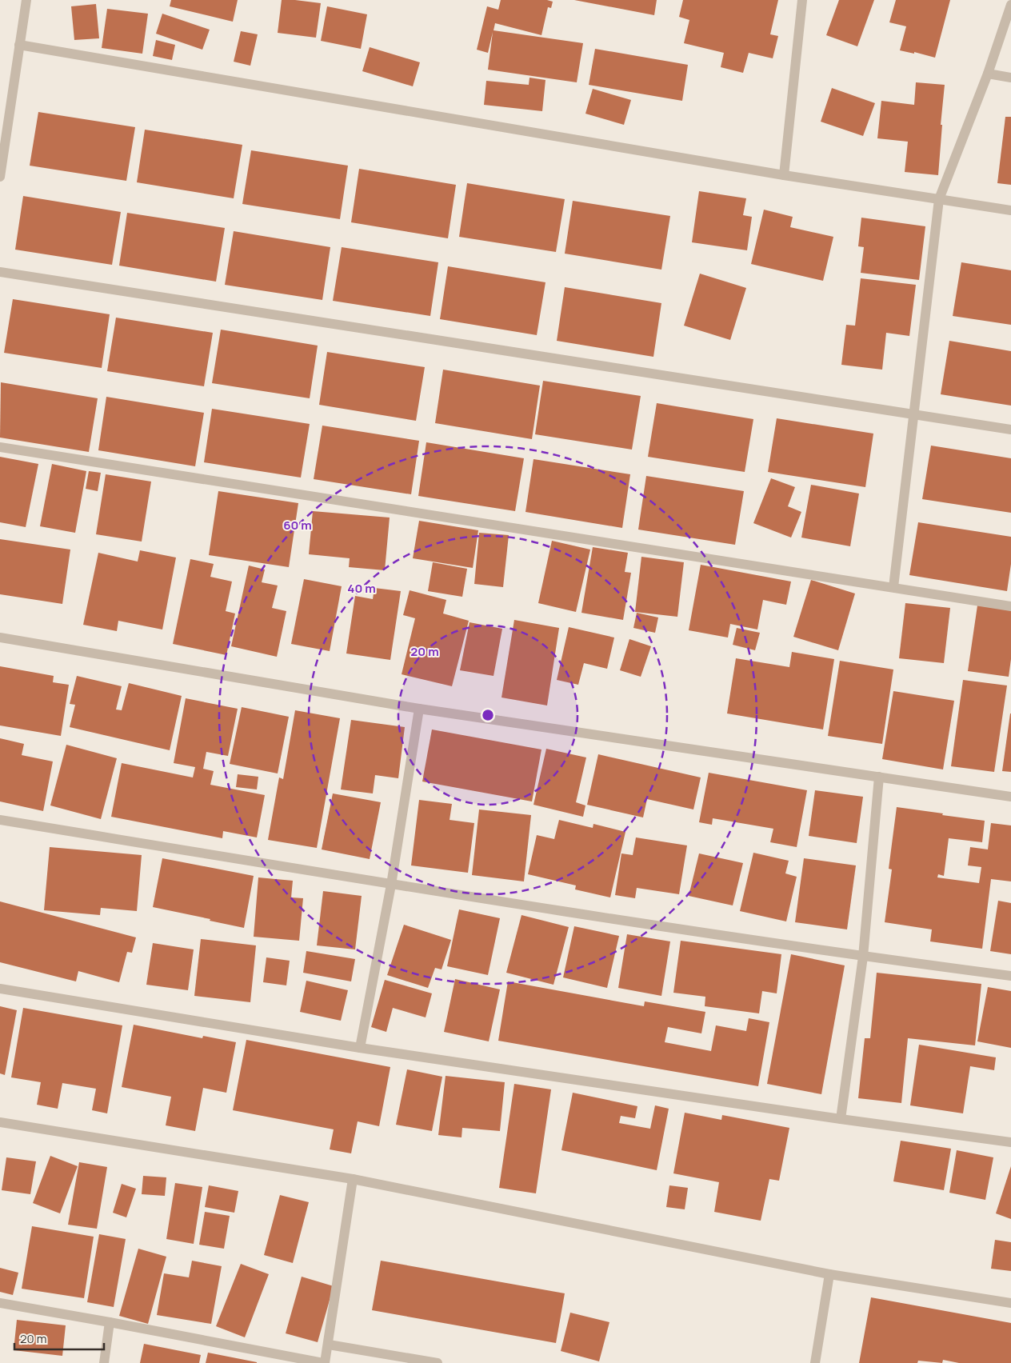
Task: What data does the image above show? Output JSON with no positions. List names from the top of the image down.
{
  "scale_bar": "20 m",
  "rings": ["60 m", "40 m", "20 m"]
}
